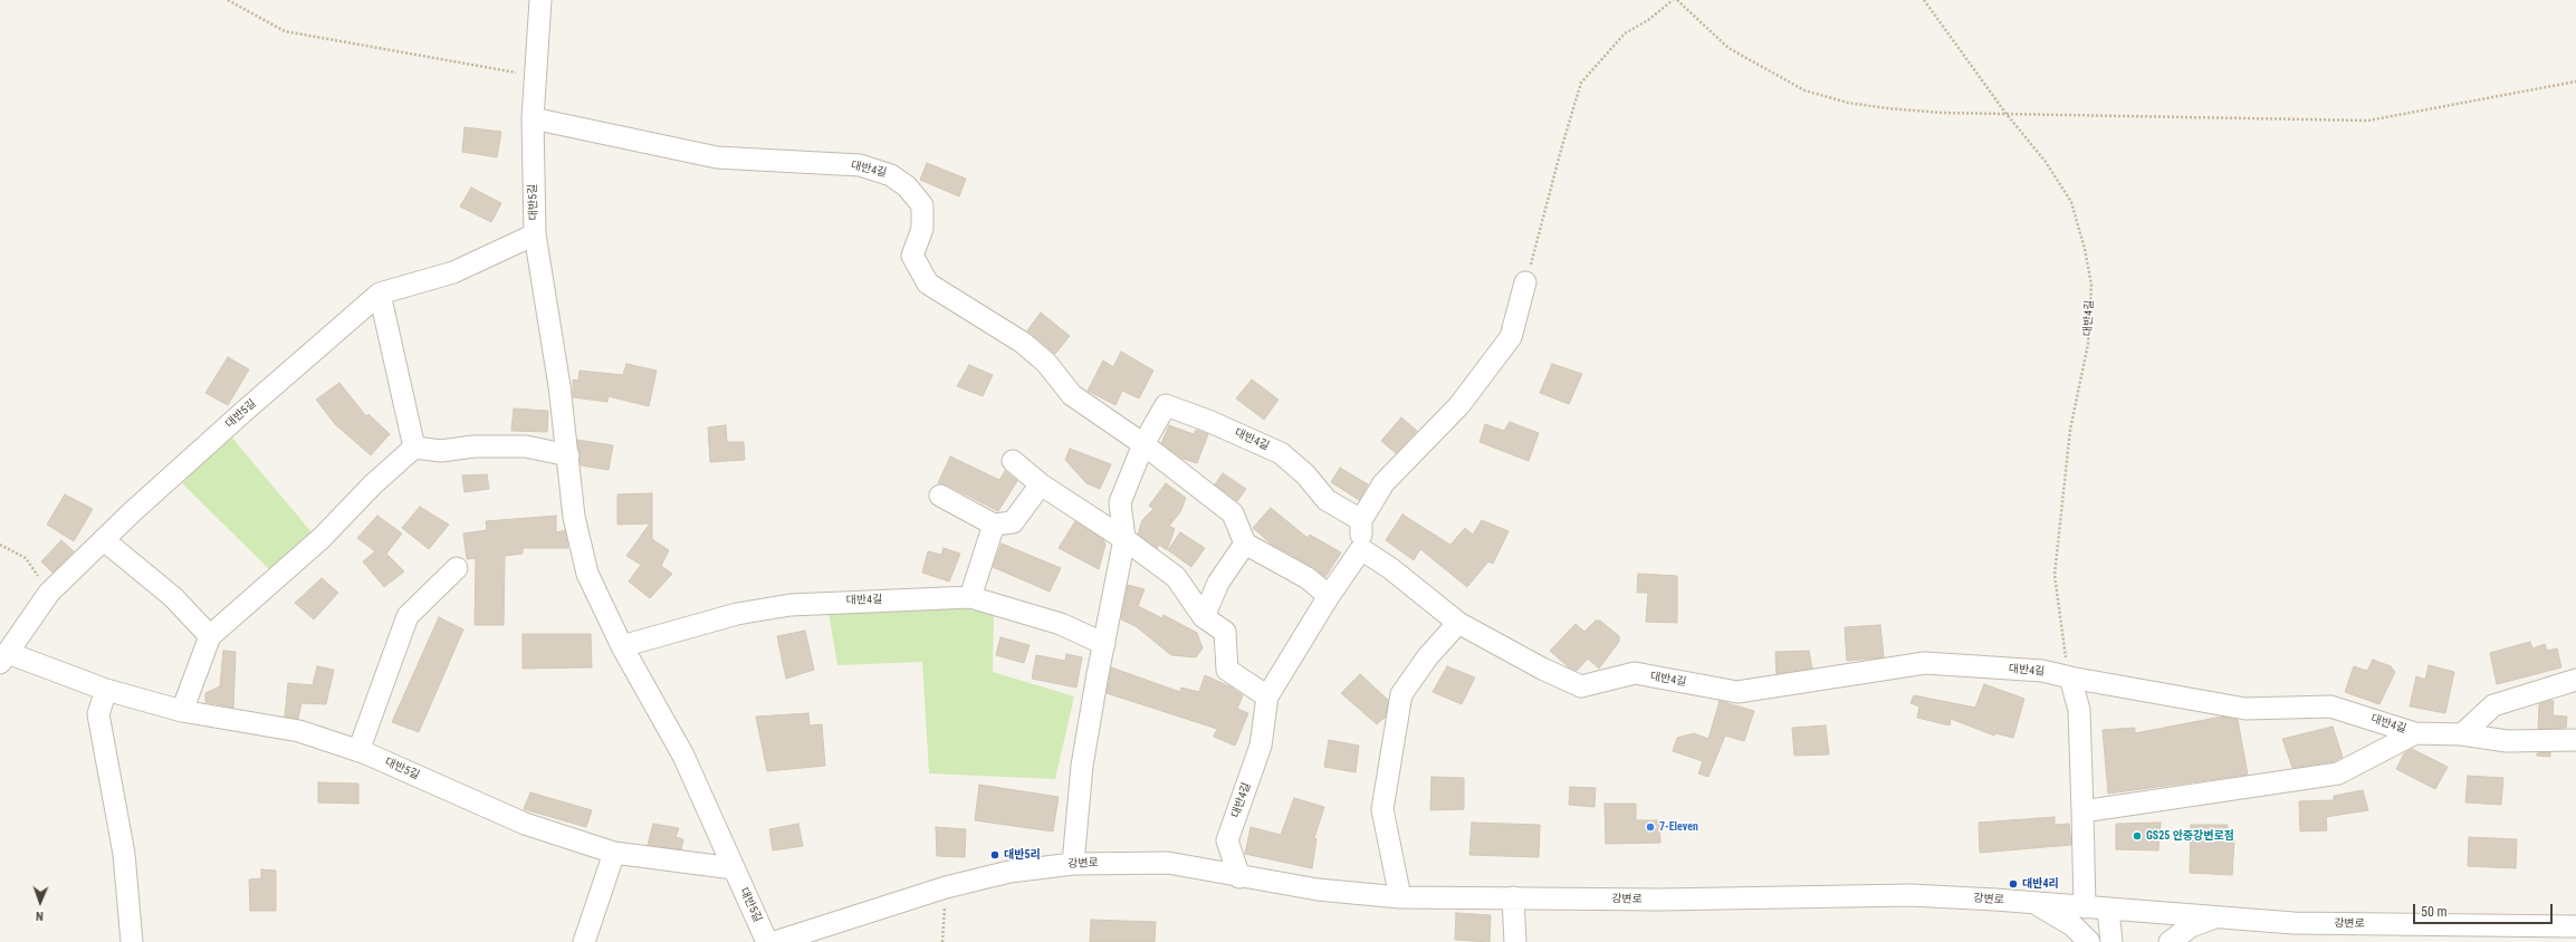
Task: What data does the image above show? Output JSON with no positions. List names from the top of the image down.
{
  "streets": {
    "street": ["대반4길", "대반5길", "강변로"]
  },
  "crossings": [
    ["대반4길", "대반5길"],
    ["대반4길", "강변로"]
  ],
  "places": [
    "7-Eleven",
    "GS25 안중강변로점",
    "대반5리",
    "대반4리"
  ],
  "scale_bar": "50 m",
  "north": "bottom"
}
